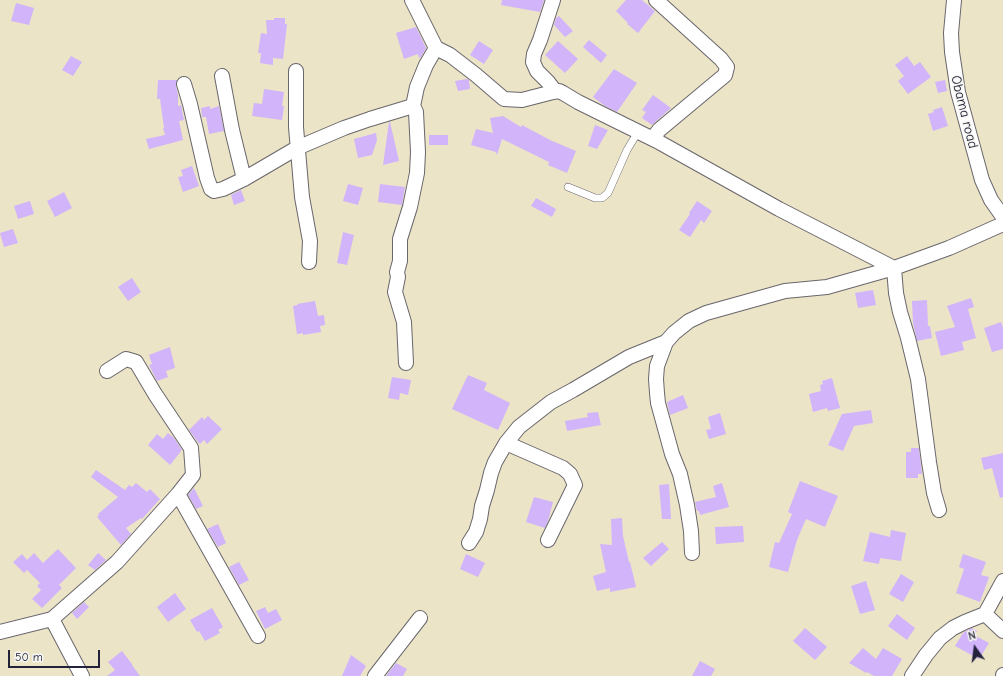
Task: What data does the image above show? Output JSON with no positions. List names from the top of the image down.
{
  "streets": {
    "street": ["Obama road"]
  },
  "scale_bar": "50 m",
  "north": "top"
}
